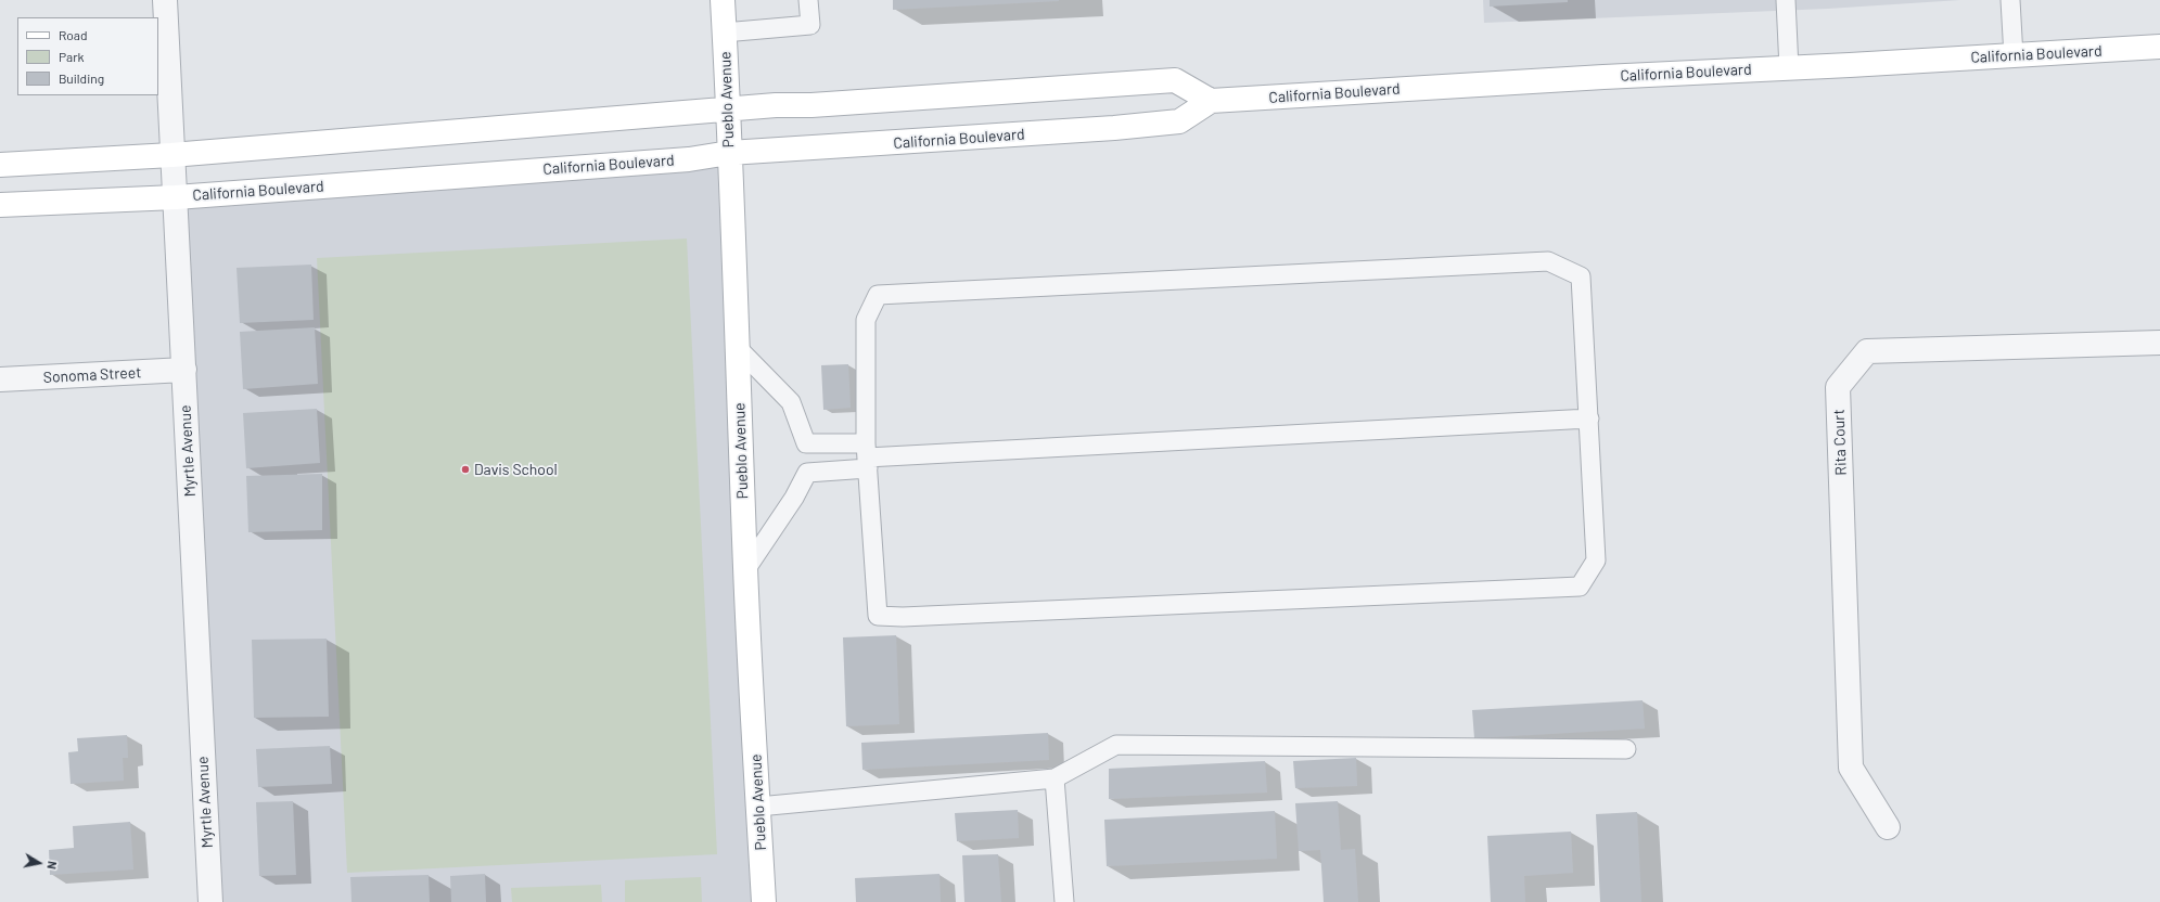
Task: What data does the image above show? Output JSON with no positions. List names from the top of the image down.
{
  "streets": {
    "street": [
      "California Boulevard",
      "Pueblo Avenue",
      "Sonoma Street",
      "Rita Court",
      "Myrtle Avenue"
    ]
  },
  "crossings": [
    ["California Boulevard", "Pueblo Avenue"],
    ["California Boulevard", "Myrtle Avenue"],
    ["Sonoma Street", "Myrtle Avenue"]
  ],
  "places": ["Davis School"],
  "legend": ["Road", "Park", "Building"],
  "north": "right"
}
